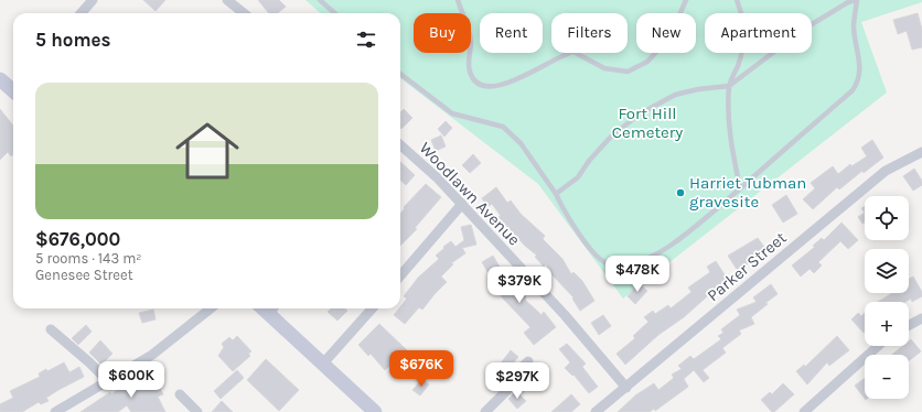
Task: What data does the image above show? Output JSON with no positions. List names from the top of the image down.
{
  "streets": {
    "street": ["Woodlawn Avenue", "Parker Street"]
  },
  "crossings": [
    ["Woodlawn Avenue", "Parker Street"]
  ],
  "parks": ["Fort Hill Cemetery"],
  "places": ["Harriet Tubman gravesite"],
  "page": {
    "chip": [
      "Buy",
      "Rent",
      "Filters",
      "New",
      "Apartment"
    ],
    "heading": "5 homes",
    "list": [
      {
        "name": "$676,000",
        "note": "5 rooms · 143 m² · Genesee Street"
      }
    ],
    "map_buttons": ["+", "−"],
    "price": [
      "$478K",
      "$379K",
      "$676K",
      "$600K",
      "$297K"
    ]
  }
}
